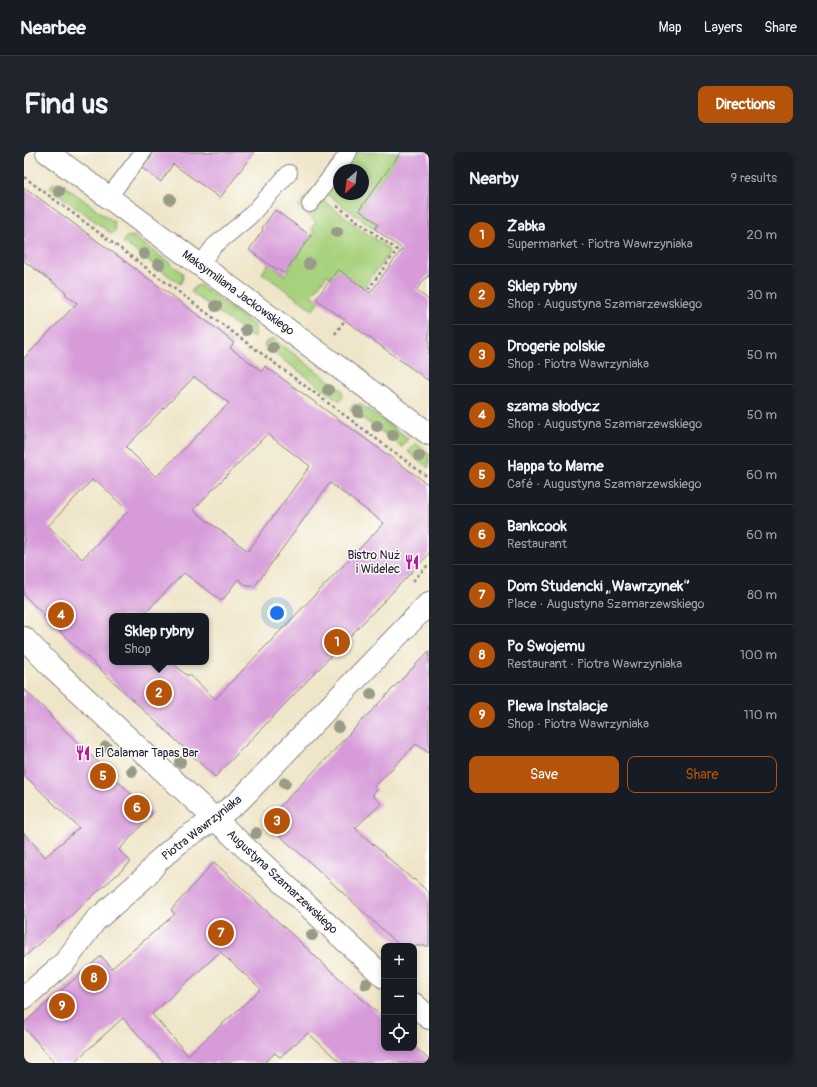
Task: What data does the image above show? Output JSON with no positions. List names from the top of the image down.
{
  "streets": {
    "street": ["Maksymiliana Jackowskiego", "Piotra Wawrzyniaka", "Augustyna Szamarzewskiego"]
  },
  "crossings": [
    ["Piotra Wawrzyniaka", "Augustyna Szamarzewskiego"]
  ],
  "places": {
    "restaurant": ["Bistro Nuż i Widelec", "El Calamar Tapas Bar"]
  },
  "north": "bottom left",
  "page": {
    "header": "Nearbee",
    "nav": ["Map", "Layers", "Share"],
    "buttons": [
      "Directions",
      ["Save", "Share"]
    ],
    "title": "Find us",
    "heading": ["Nearby", "9 results"],
    "list": [
      {
        "mark": "1",
        "name": "Żabka",
        "note": "Supermarket · Piotra Wawrzyniaka",
        "value": "20 m"
      },
      {
        "mark": "2",
        "name": "Sklep rybny",
        "note": "Shop · Augustyna Szamarzewskiego",
        "value": "30 m"
      },
      {
        "mark": "3",
        "name": "Drogerie polskie",
        "note": "Shop · Piotra Wawrzyniaka",
        "value": "50 m"
      },
      {
        "mark": "4",
        "name": "szama słodycz",
        "note": "Shop · Augustyna Szamarzewskiego",
        "value": "50 m"
      },
      {
        "mark": "5",
        "name": "Happa to Mame",
        "note": "Café · Augustyna Szamarzewskiego",
        "value": "60 m"
      },
      {
        "mark": "6",
        "name": "Bankcook",
        "note": "Restaurant",
        "value": "60 m"
      },
      {
        "mark": "7",
        "name": "Dom Studencki „Wawrzynek”",
        "note": "Place · Augustyna Szamarzewskiego",
        "value": "80 m"
      },
      {
        "mark": "8",
        "name": "Po Swojemu",
        "note": "Restaurant · Piotra Wawrzyniaka",
        "value": "100 m"
      },
      {
        "mark": "9",
        "name": "Plewa Instalacje",
        "note": "Shop · Piotra Wawrzyniaka",
        "value": "110 m"
      }
    ],
    "pins": [
      "4",
      "1",
      "2",
      "5",
      "6",
      "3",
      "7",
      "8",
      "9"
    ],
    "popup": ["Sklep rybny", "Shop"],
    "map_buttons": ["+", "−"]
  }
}
